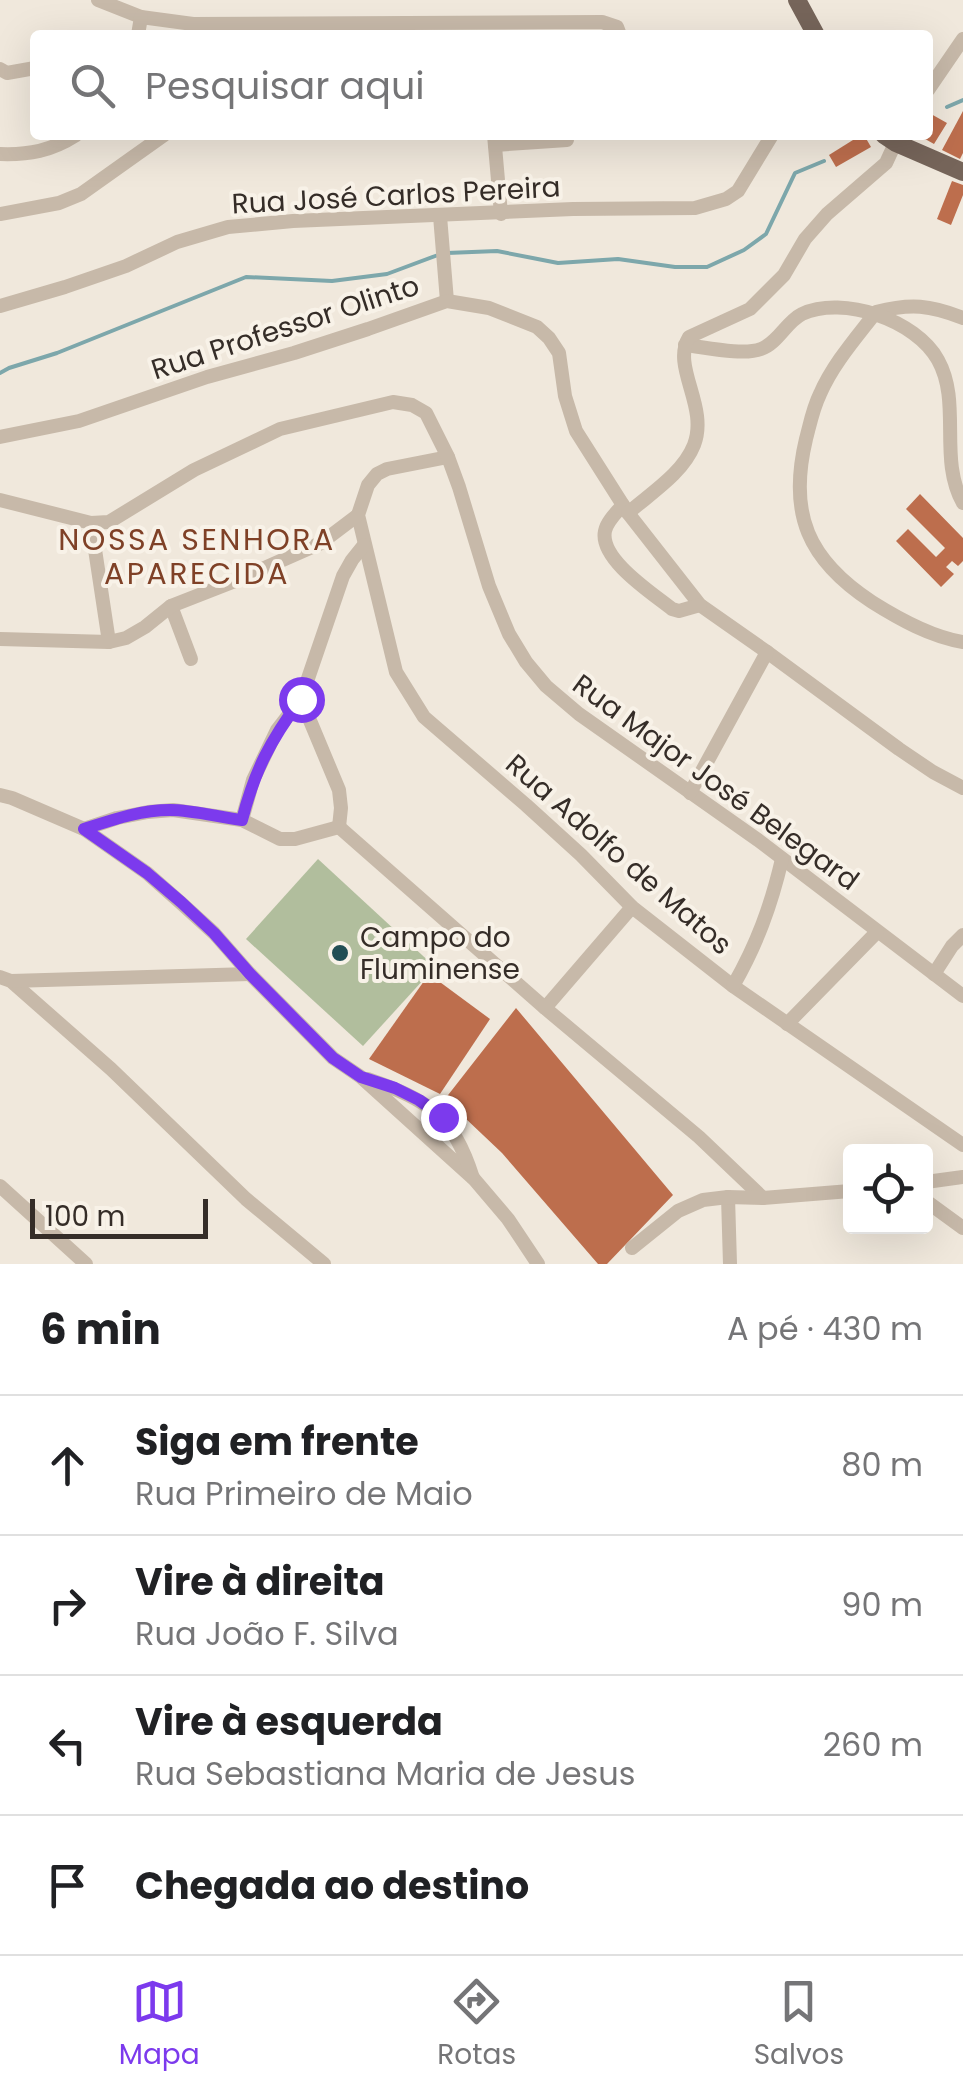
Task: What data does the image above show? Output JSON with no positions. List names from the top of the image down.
{
  "streets": {
    "street": [
      "Rua José Carlos Pereira",
      "Rua Professor Olinto",
      "Rua Major José Belegard",
      "Rua Adolfo de Matos"
    ]
  },
  "districts": ["NOSSA SENHORA APARECIDA"],
  "places": ["Campo do Fluminense"],
  "scale_bar": "100 m",
  "page": {
    "search": "Pesquisar aqui",
    "scale": "100 m",
    "heading": ["6 min", "A pé · 430 m"],
    "list": [
      ["Siga em frente", "Rua Primeiro de Maio", "80 m"],
      ["Vire à direita", "Rua João F. Silva", "90 m"],
      ["Vire à esquerda", "Rua Sebastiana Maria de Jesus", "260 m"],
      "Chegada ao destino"
    ],
    "nav": ["Mapa", "Rotas", "Salvos"]
  }
}
